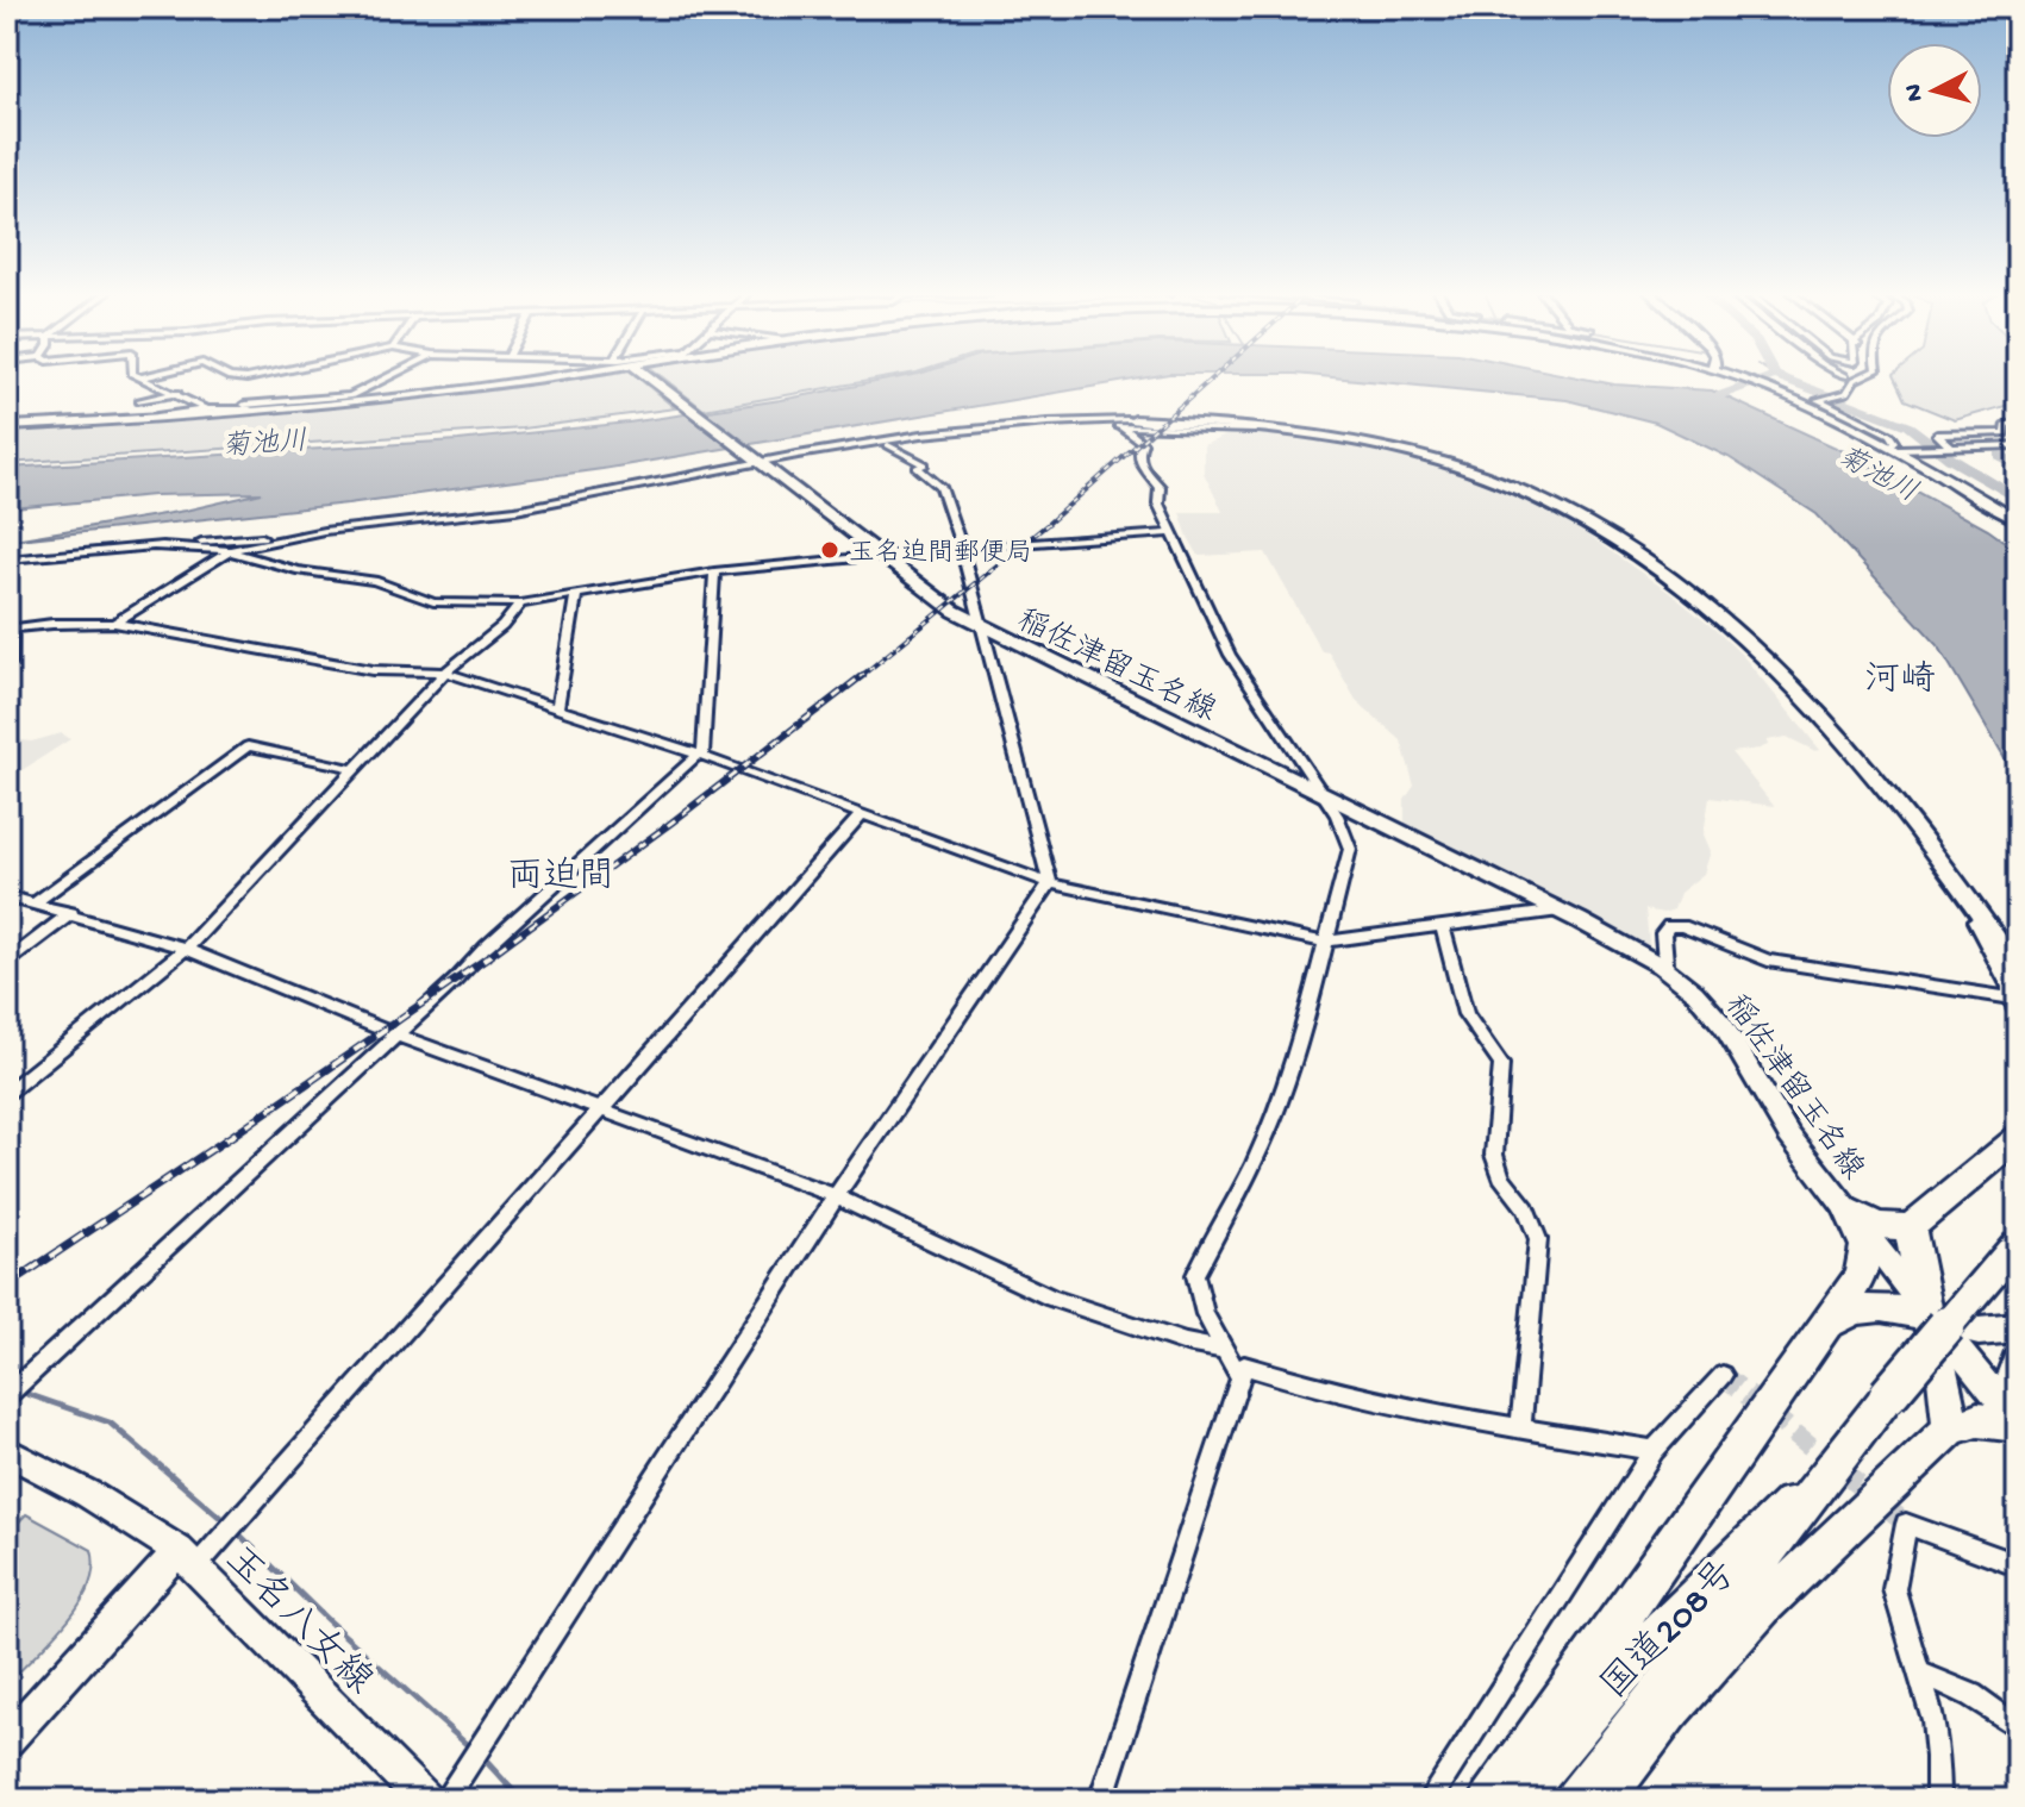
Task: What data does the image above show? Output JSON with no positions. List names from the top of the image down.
{
  "streets": {
    "highway": ["国道208号"],
    "main road": ["稲佐津留玉名線", "玉名八女線"]
  },
  "districts": ["河崎", "両迫間"],
  "water": ["菊池川"],
  "places": ["玉名迫間郵便局"],
  "north": "left"
}
